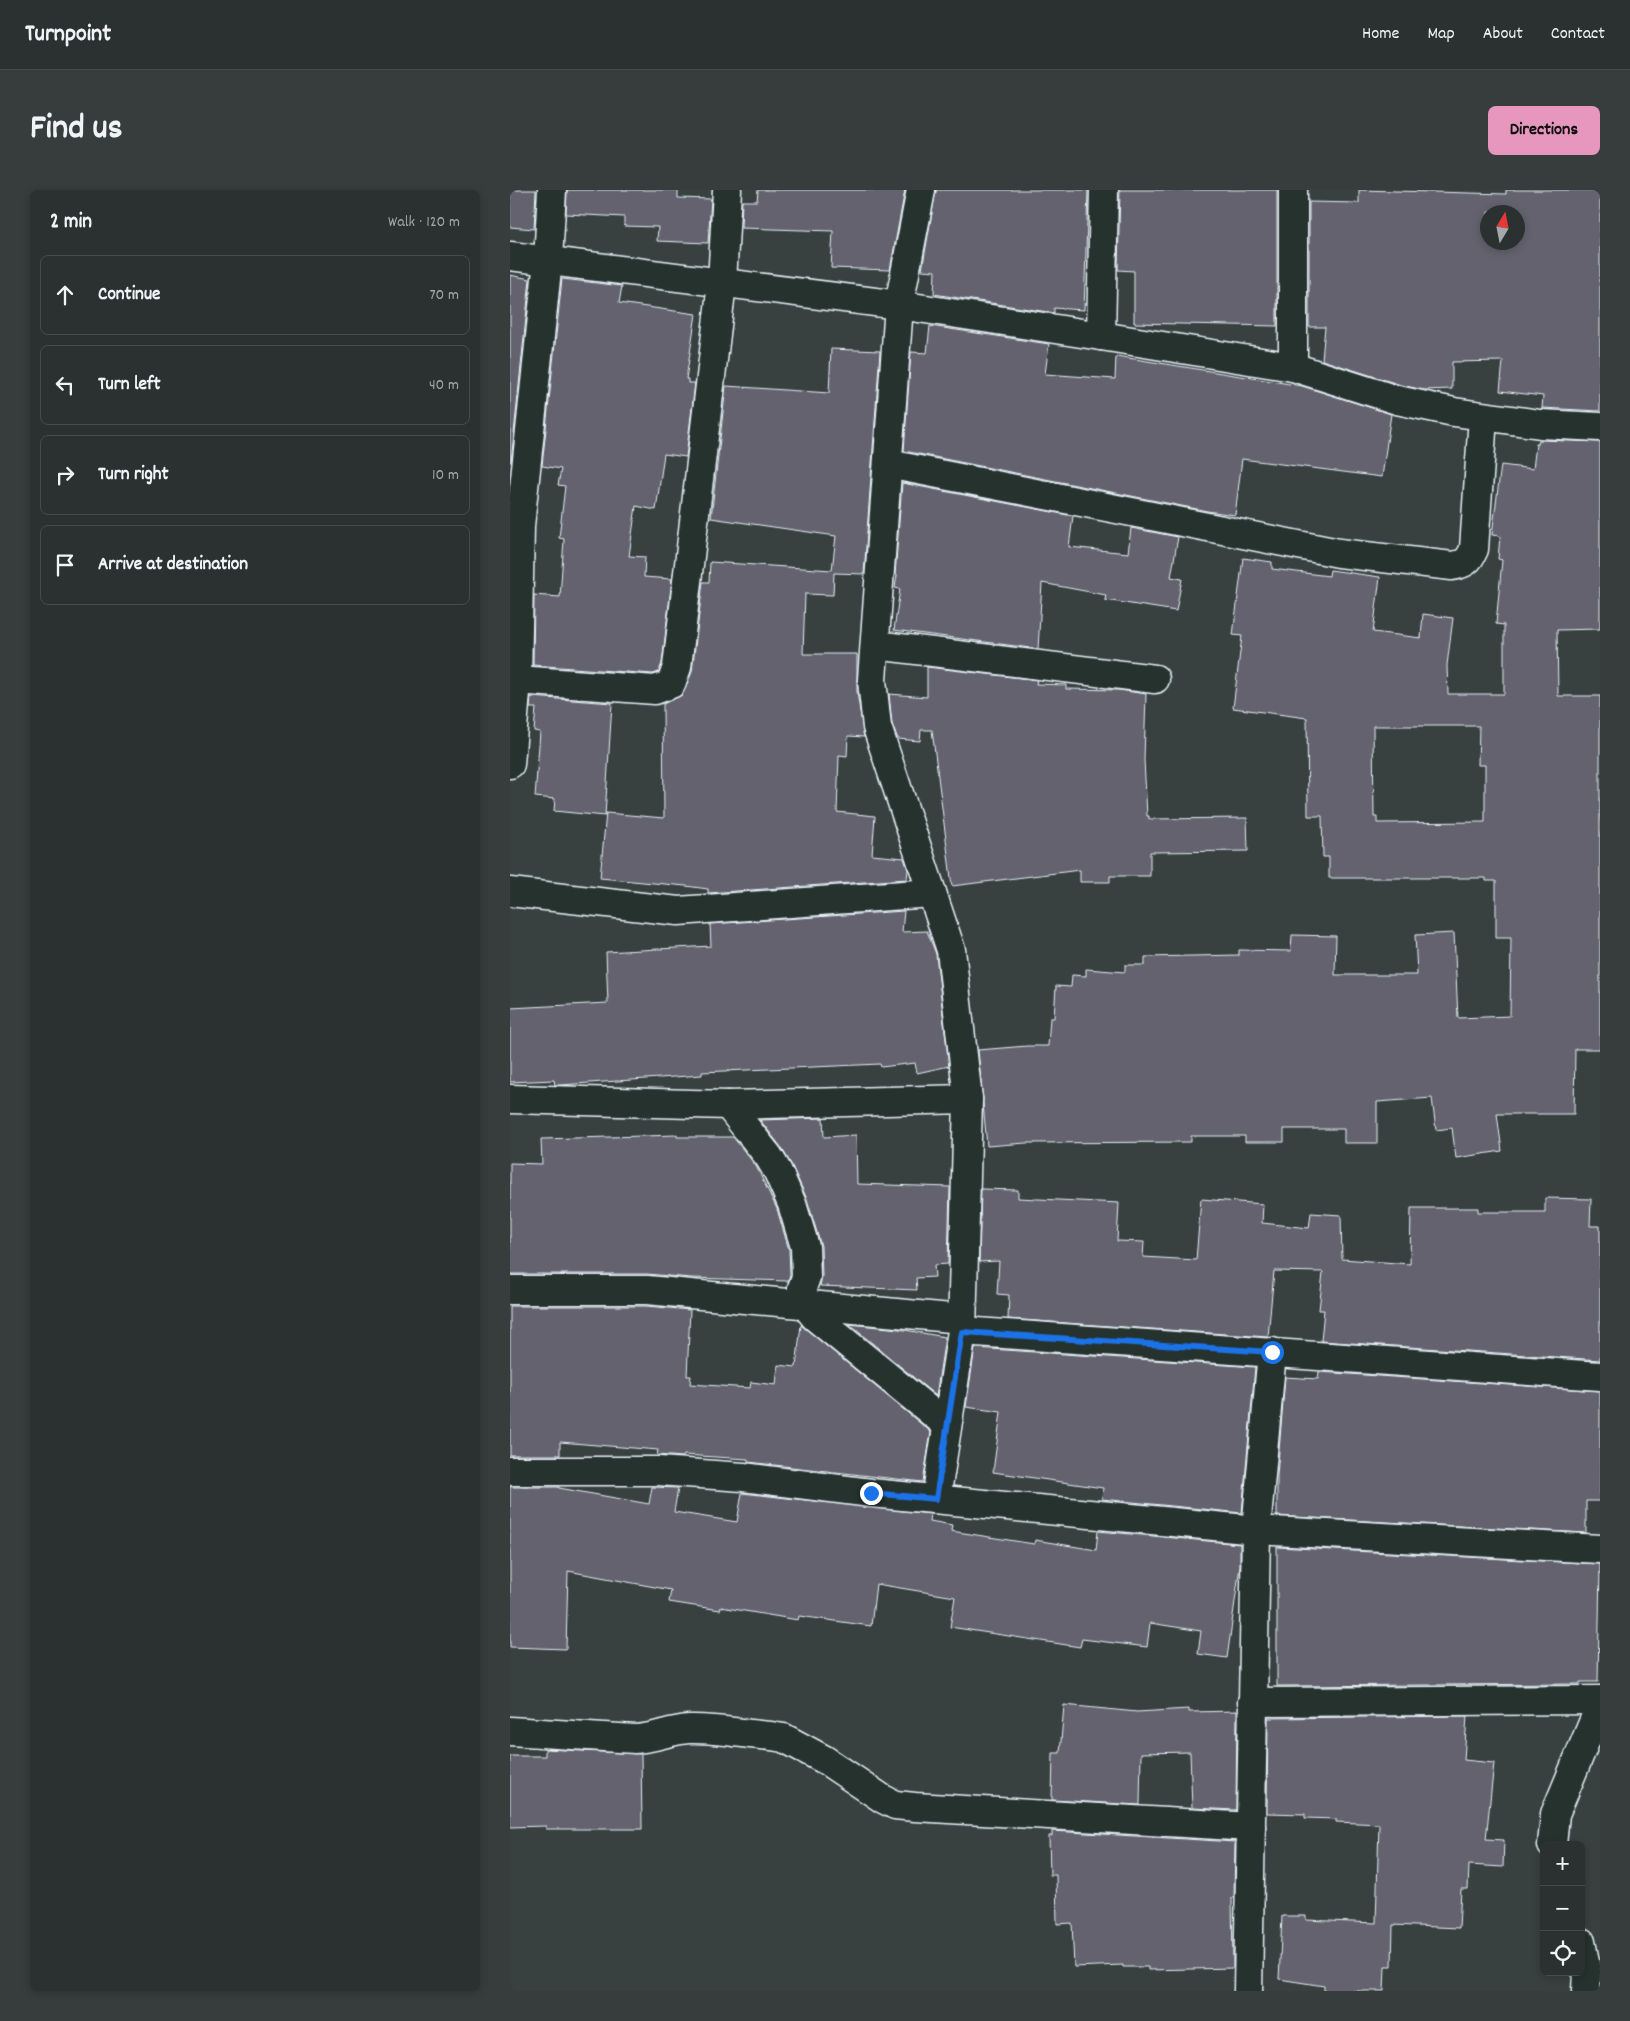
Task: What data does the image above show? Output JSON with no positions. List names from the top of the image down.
{
  "north": "top",
  "page": {
    "header": "Turnpoint",
    "nav": [
      "Home",
      "Map",
      "About",
      "Contact"
    ],
    "title": "Find us",
    "buttons": "Directions",
    "heading": ["2 min", "Walk · 120 m"],
    "list": [
      ["Continue", "70 m"],
      ["Turn left", "40 m"],
      ["Turn right", "10 m"],
      "Arrive at destination"
    ],
    "map_buttons": ["+", "−"]
  }
}
